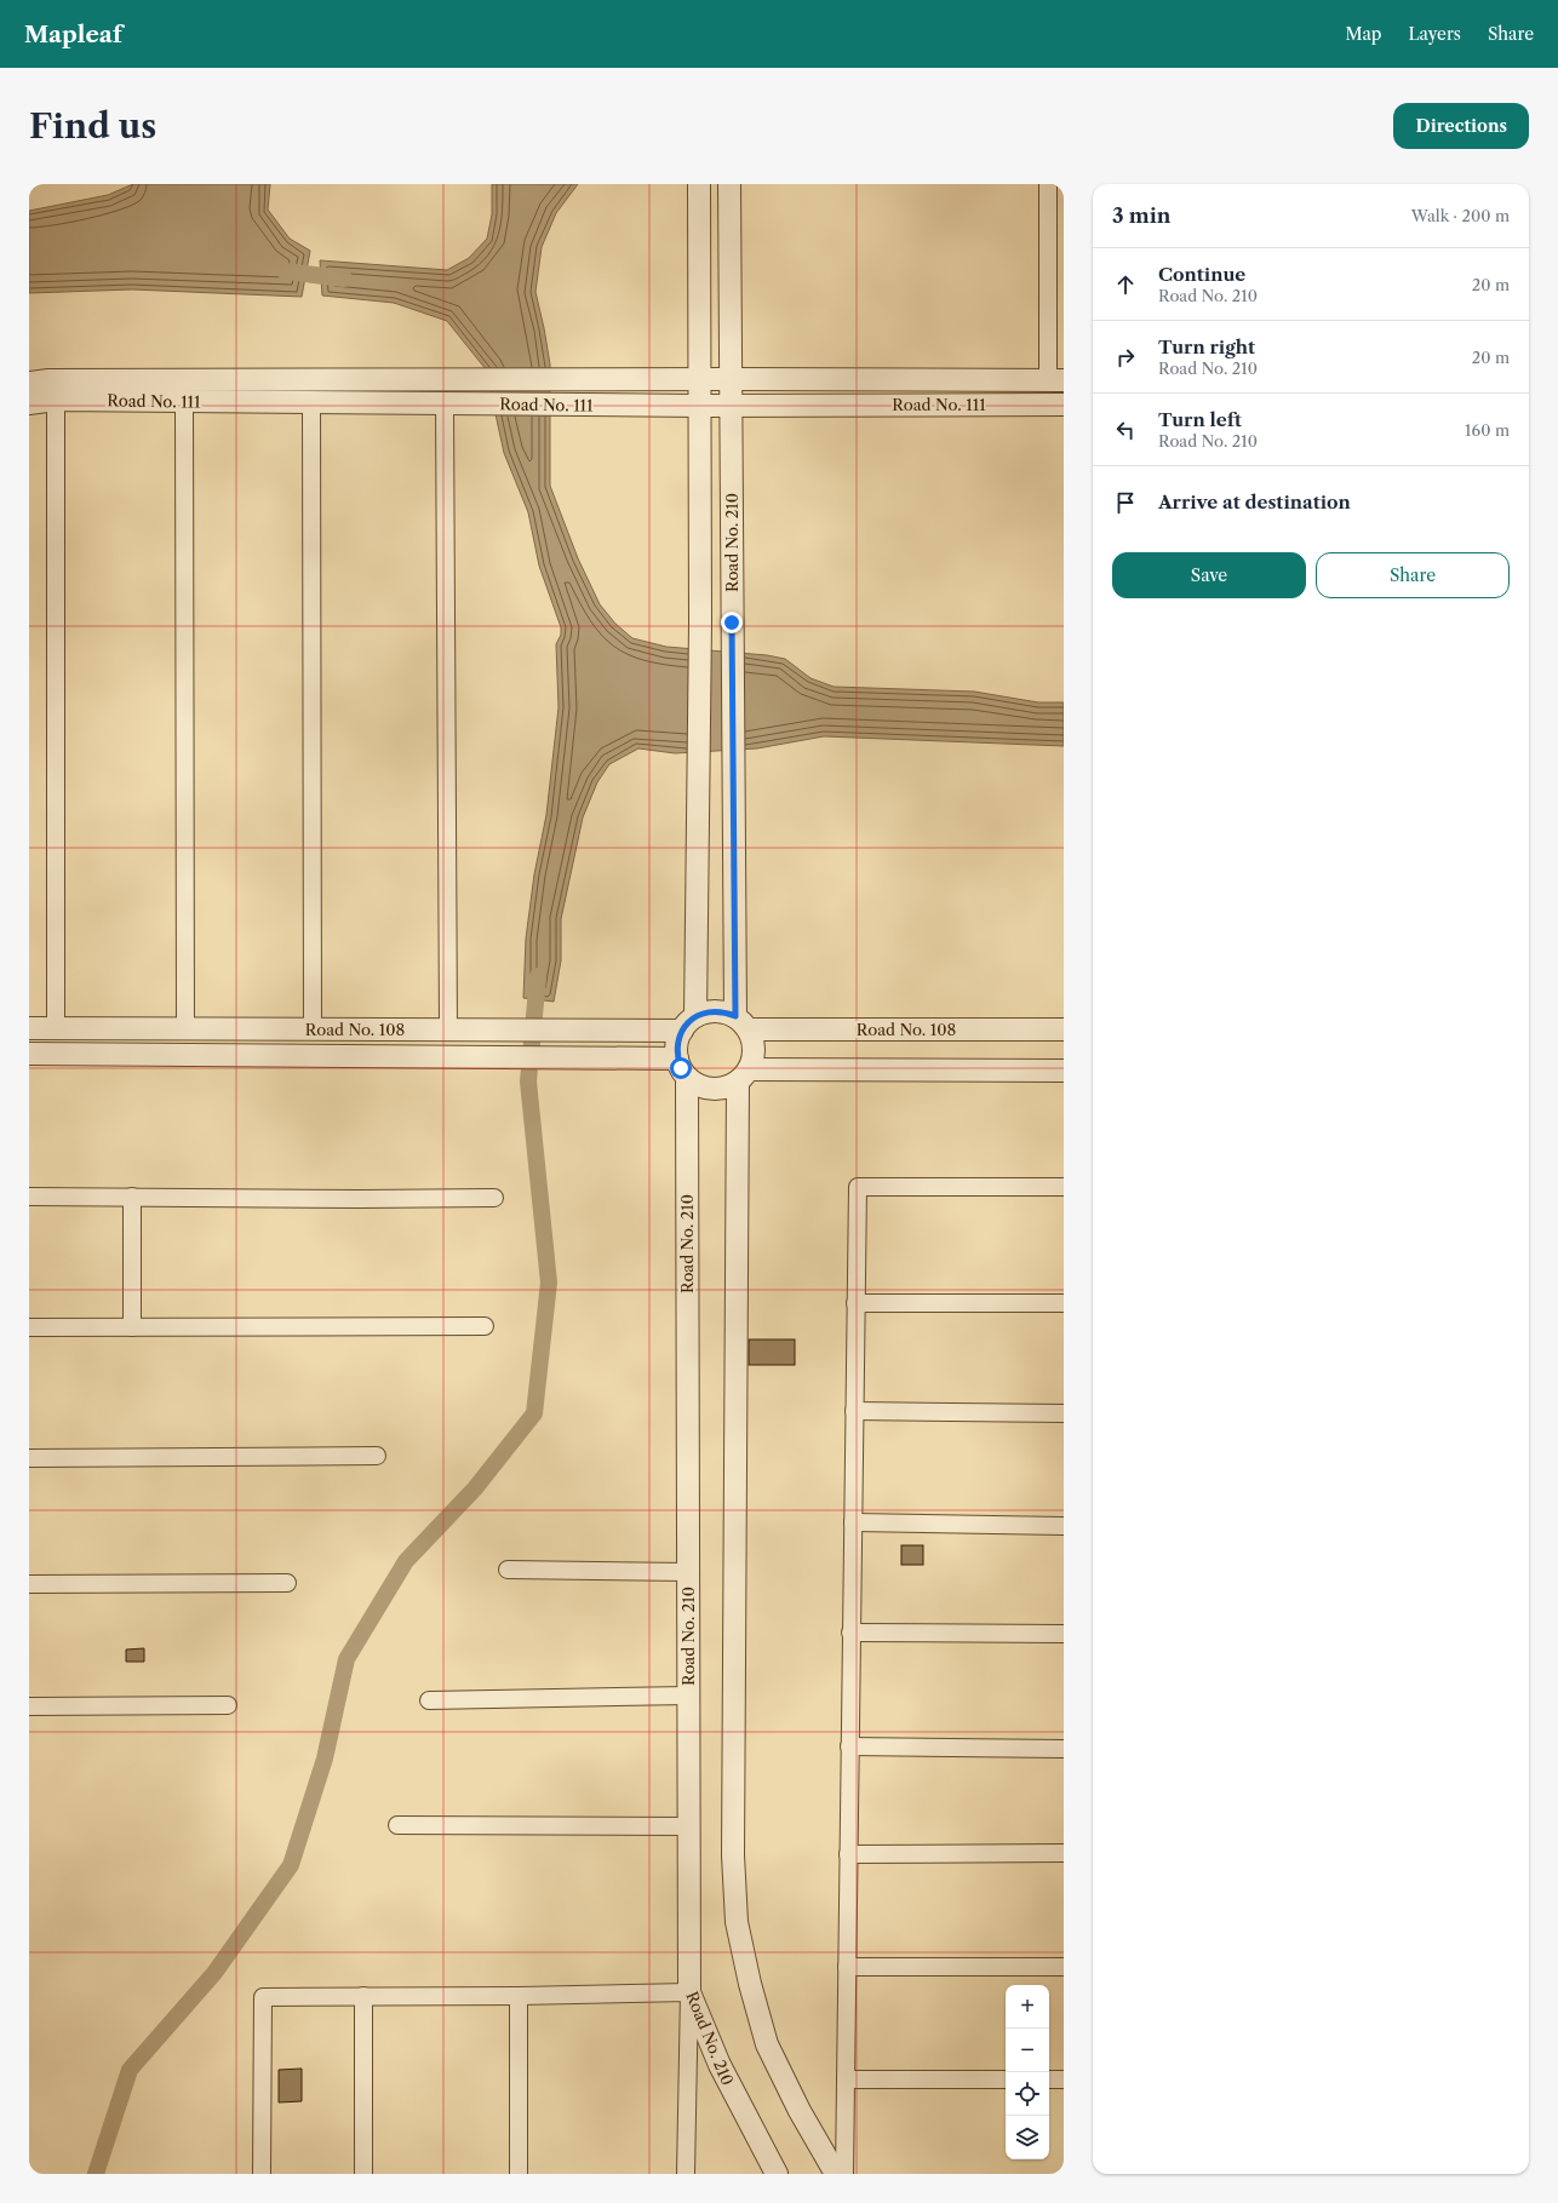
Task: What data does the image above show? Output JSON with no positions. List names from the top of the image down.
{
  "streets": {
    "street": ["Road No. 111", "Road No. 210", "Road No. 108"]
  },
  "crossings": [
    ["Road No. 111", "Road No. 210"],
    ["Road No. 210", "Road No. 108"]
  ],
  "page": {
    "header": "Mapleaf",
    "nav": ["Map", "Layers", "Share"],
    "buttons": [
      "Directions",
      ["Save", "Share"]
    ],
    "title": "Find us",
    "heading": ["3 min", "Walk · 200 m"],
    "list": [
      ["Continue", "Road No. 210", "20 m"],
      ["Turn right", "Road No. 210", "20 m"],
      ["Turn left", "Road No. 210", "160 m"],
      "Arrive at destination"
    ],
    "map_buttons": ["+", "−"]
  }
}
